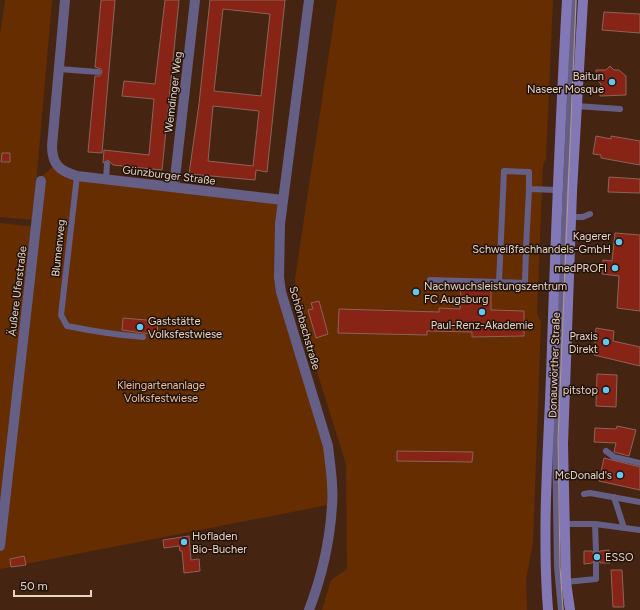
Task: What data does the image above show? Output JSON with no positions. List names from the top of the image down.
{
  "streets": {
    "main road": ["Donauwörther Straße"],
    "street": [
      "Wemdinger Weg",
      "Günzburger Straße",
      "Äußere Uferstraße",
      "Schönbachstraße"
    ],
    "lane": ["Blumenweg"]
  },
  "crossings": [
    ["Wemdinger Weg", "Günzburger Straße"],
    ["Günzburger Straße", "Blumenweg"],
    ["Günzburger Straße", "Schönbachstraße"]
  ],
  "parks": ["Kleingartenanlage Volksfestwiese"],
  "places": [
    "Baitun Naseer Mosque",
    "Kagerer Schweißfachhandels-GmbH",
    "medPROFI",
    "Nachwuchsleistungszentrum FC Augsburg",
    "Paul-Renz-Akademie",
    "Gaststätte Volksfestwiese",
    "Praxis Direkt",
    "pitstop",
    "McDonald's",
    "Hofladen Bio-Bucher",
    "ESSO"
  ],
  "scale_bar": "50 m"
}
